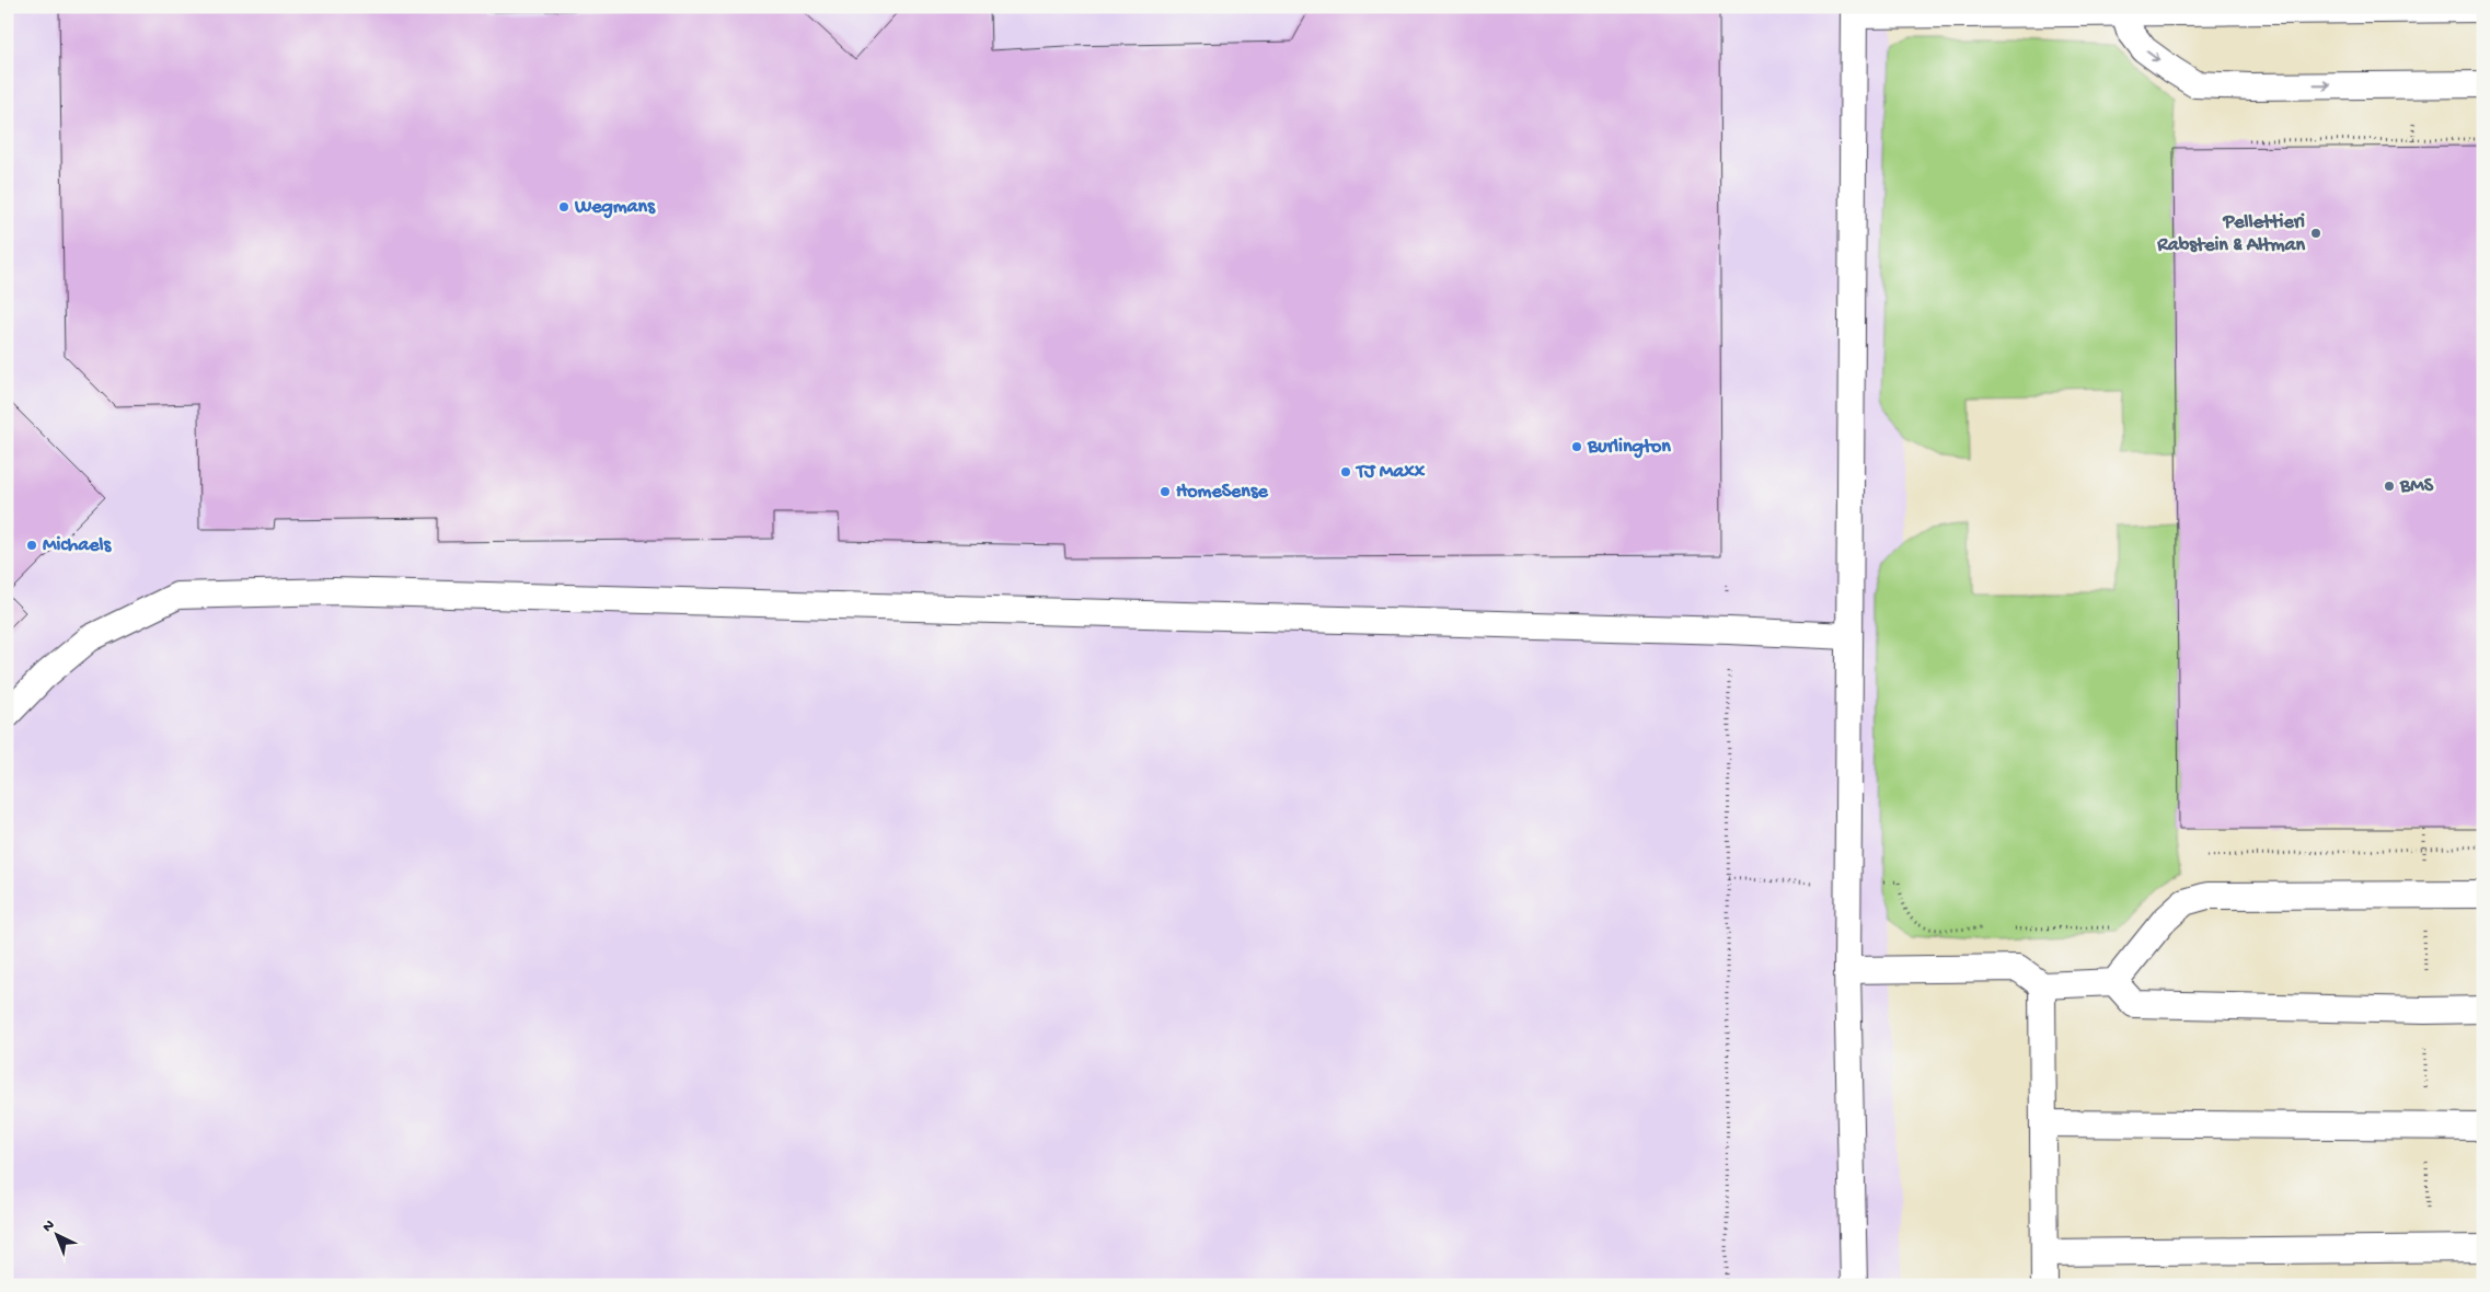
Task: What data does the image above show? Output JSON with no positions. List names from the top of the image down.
{
  "places": [
    "Wegmans",
    "Pellettieri Rabstein & Altman",
    "Burlington",
    "TJ Maxx",
    "BMS",
    "HomeSense",
    "Michaels"
  ],
  "north": "top left"
}
